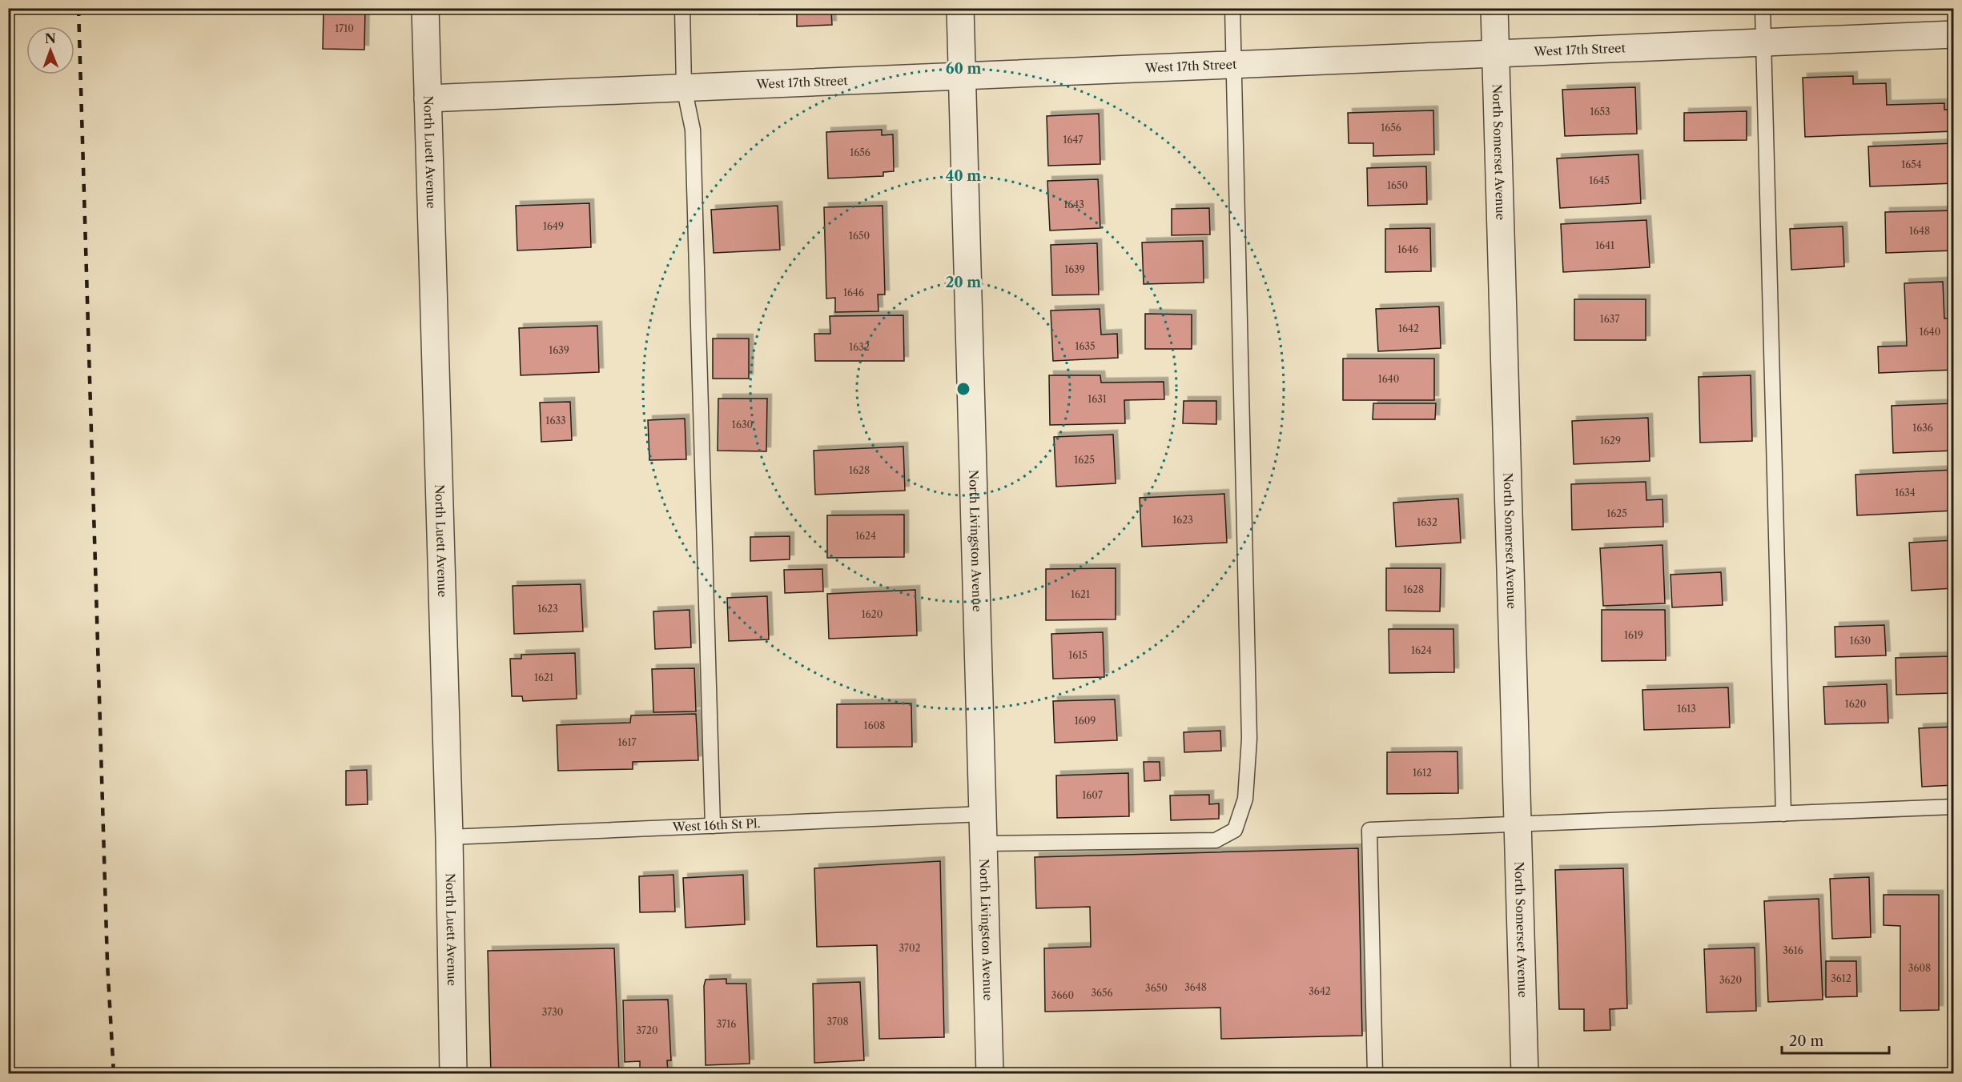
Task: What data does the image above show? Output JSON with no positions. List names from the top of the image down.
{
  "streets": {
    "street": [
      "West 17th Street",
      "North Luett Avenue",
      "North Somerset Avenue",
      "North Livingston Avenue"
    ],
    "lane": ["West 16th St Pl."]
  },
  "crossings": [
    ["West 17th Street", "North Luett Avenue"],
    ["West 17th Street", "North Somerset Avenue"],
    ["West 17th Street", "North Livingston Avenue"],
    ["North Luett Avenue", "West 16th St Pl."],
    ["North Livingston Avenue", "West 16th St Pl."]
  ],
  "house_numbers": [
    "1710",
    "1653",
    "1656",
    "1647",
    "1656",
    "1654",
    "1645",
    "1650",
    "1643",
    "1649",
    "1648",
    "1650",
    "1641",
    "1646",
    "1639",
    "1646",
    "1637",
    "1642",
    "1640",
    "1635",
    "1632",
    "1639",
    "1640",
    "1631",
    "1633",
    "1630",
    "1636",
    "1629",
    "1625",
    "1628",
    "1634",
    "1625",
    "1623",
    "1632",
    "1624",
    "1628",
    "1621",
    "1623",
    "1620",
    "1619",
    "1630",
    "1624",
    "1615",
    "1621",
    "1620",
    "1613",
    "1609",
    "1608",
    "1617",
    "1612",
    "1607",
    "3702",
    "3616",
    "3608",
    "3612",
    "3620",
    "3648",
    "3650",
    "3642",
    "3656",
    "3660",
    "3730",
    "3708",
    "3716",
    "3720"
  ],
  "scale_bar": "20 m",
  "north": "top",
  "rings": ["60 m", "40 m", "20 m"]
}
